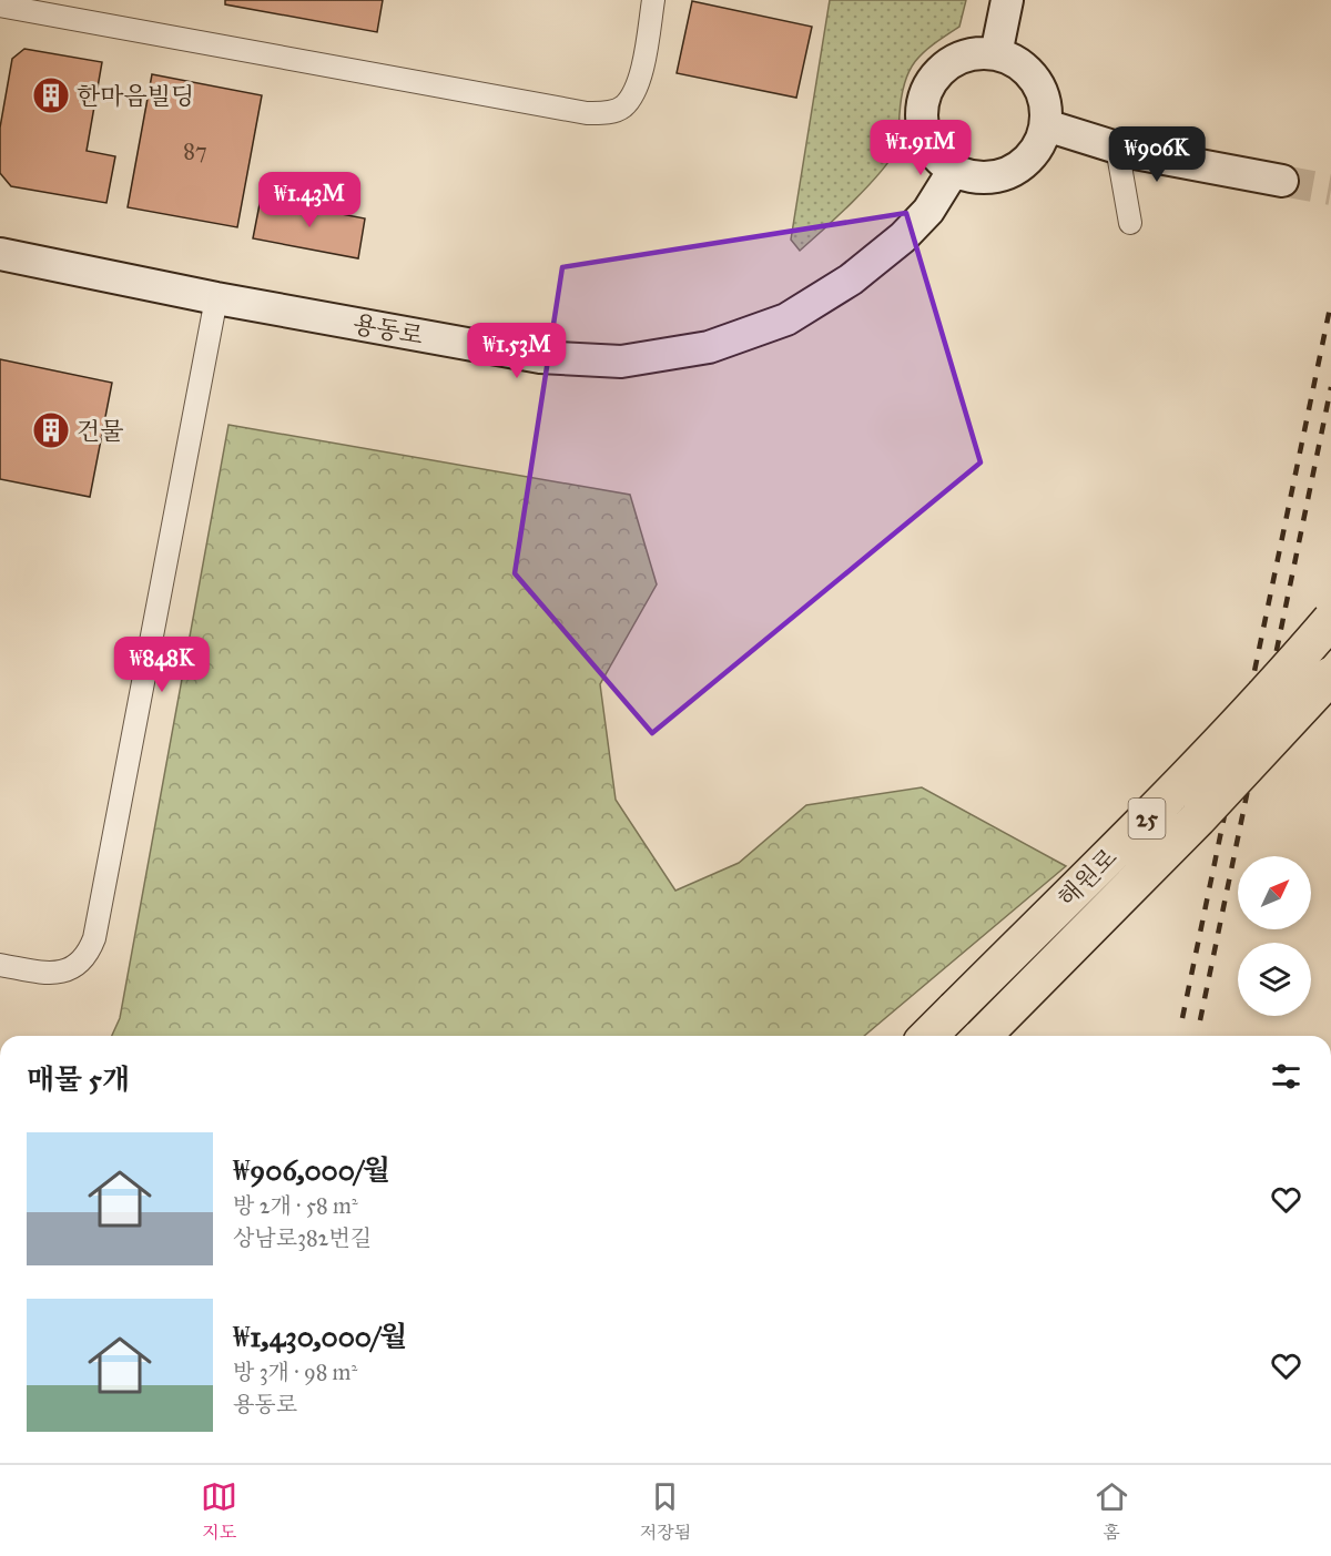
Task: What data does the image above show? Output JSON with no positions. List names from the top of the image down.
{
  "streets": {
    "highway": ["25", "해원로"],
    "street": ["용동로"]
  },
  "places": {
    "building": ["한마음빌딩", "건물"]
  },
  "house_numbers": ["87"],
  "north": "top right",
  "page": {
    "price": [
      "₩1.91M",
      "₩906K",
      "₩1.43M",
      "₩1.53M",
      "₩848K"
    ],
    "heading": "매물 5개",
    "list": [
      {
        "name": "₩906,000/월",
        "note": "방 2개 · 58 m² · 상남로382번길"
      },
      {
        "name": "₩1,430,000/월",
        "note": "방 3개 · 98 m² · 용동로"
      }
    ],
    "tabs": ["지도", "저장됨", "홈"]
  }
}
